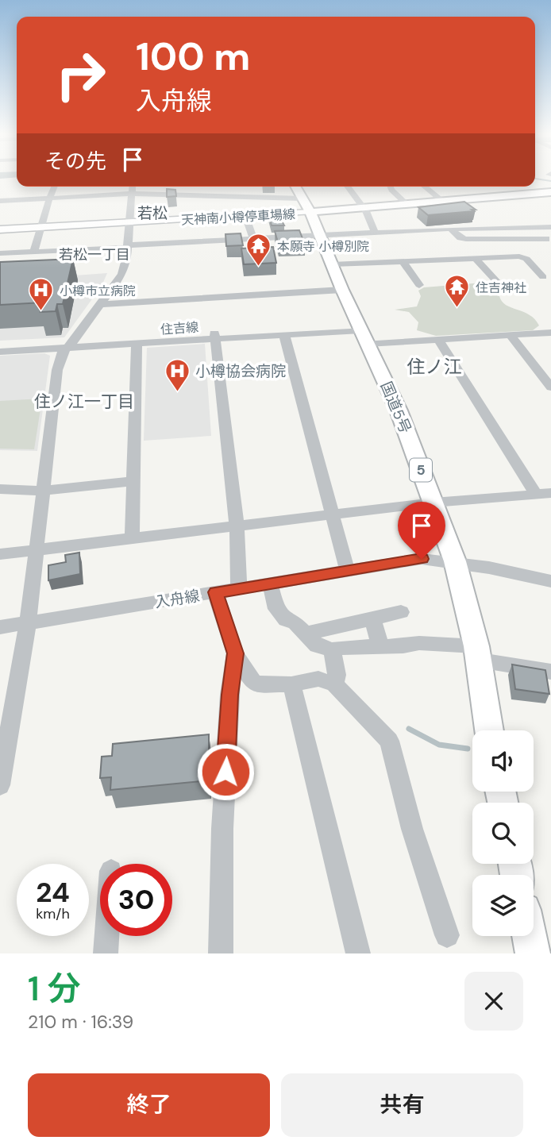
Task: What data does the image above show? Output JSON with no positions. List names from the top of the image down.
{
  "streets": {
    "highway": ["国道5号", "5"],
    "main road": ["天神南小樽停車場線"],
    "street": ["住吉線", "入舟線"]
  },
  "crossings": [
    ["天神南小樽停車場線", "国道5号"],
    ["住吉線", "国道5号"],
    ["国道5号", "入舟線"]
  ],
  "districts": [
    "若松",
    "若松一丁目",
    "住ノ江",
    "住ノ江一丁目"
  ],
  "places": {
    "temple": ["本願寺 小樽別院", "住吉神社"],
    "hospital": ["小樽市立病院", "小樽協会病院"]
  },
  "page": {
    "turn": ["100 m", "入舟線"],
    "then": "その先",
    "speed": "24 km/h",
    "limit": "30",
    "heading": ["1 分", "210 m · 16:39"],
    "buttons": ["終了", "共有"]
  }
}
